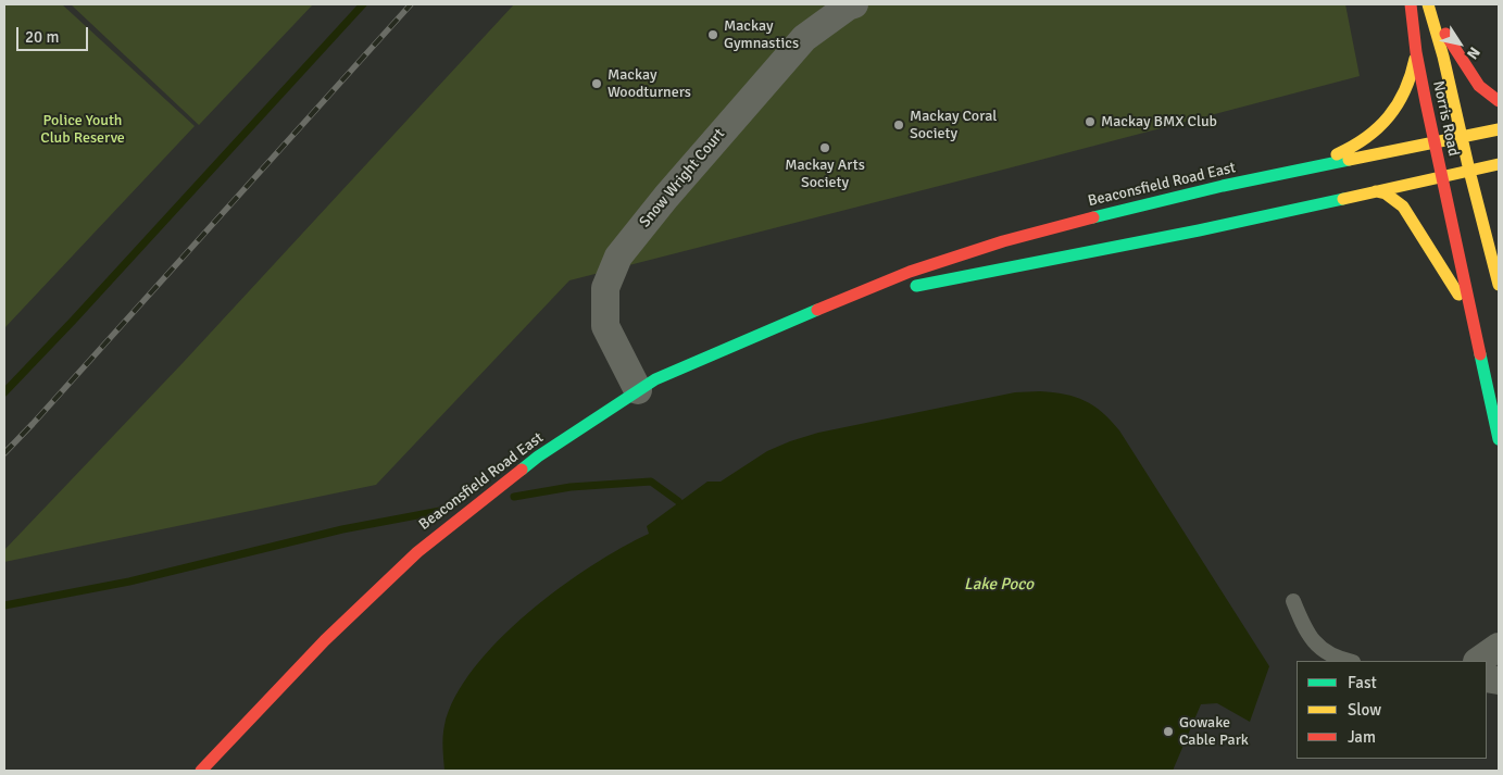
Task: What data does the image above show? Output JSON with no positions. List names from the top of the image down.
{
  "streets": {
    "main road": ["Norris Road", "Beaconsfield Road East"],
    "street": ["Snow Wright Court"]
  },
  "crossings": [
    ["Norris Road", "Beaconsfield Road East"],
    ["Snow Wright Court", "Beaconsfield Road East"]
  ],
  "water": ["Lake Poco"],
  "parks": ["Police Youth Club Reserve"],
  "places": [
    "Mackay Gymnastics",
    "Mackay Woodturners",
    "Mackay BMX Club",
    "Mackay Coral Society",
    "Mackay Arts Society",
    "Gowake Cable Park"
  ],
  "legend": ["Fast", "Slow", "Jam"],
  "scale_bar": "20 m",
  "north": "bottom right"
}
